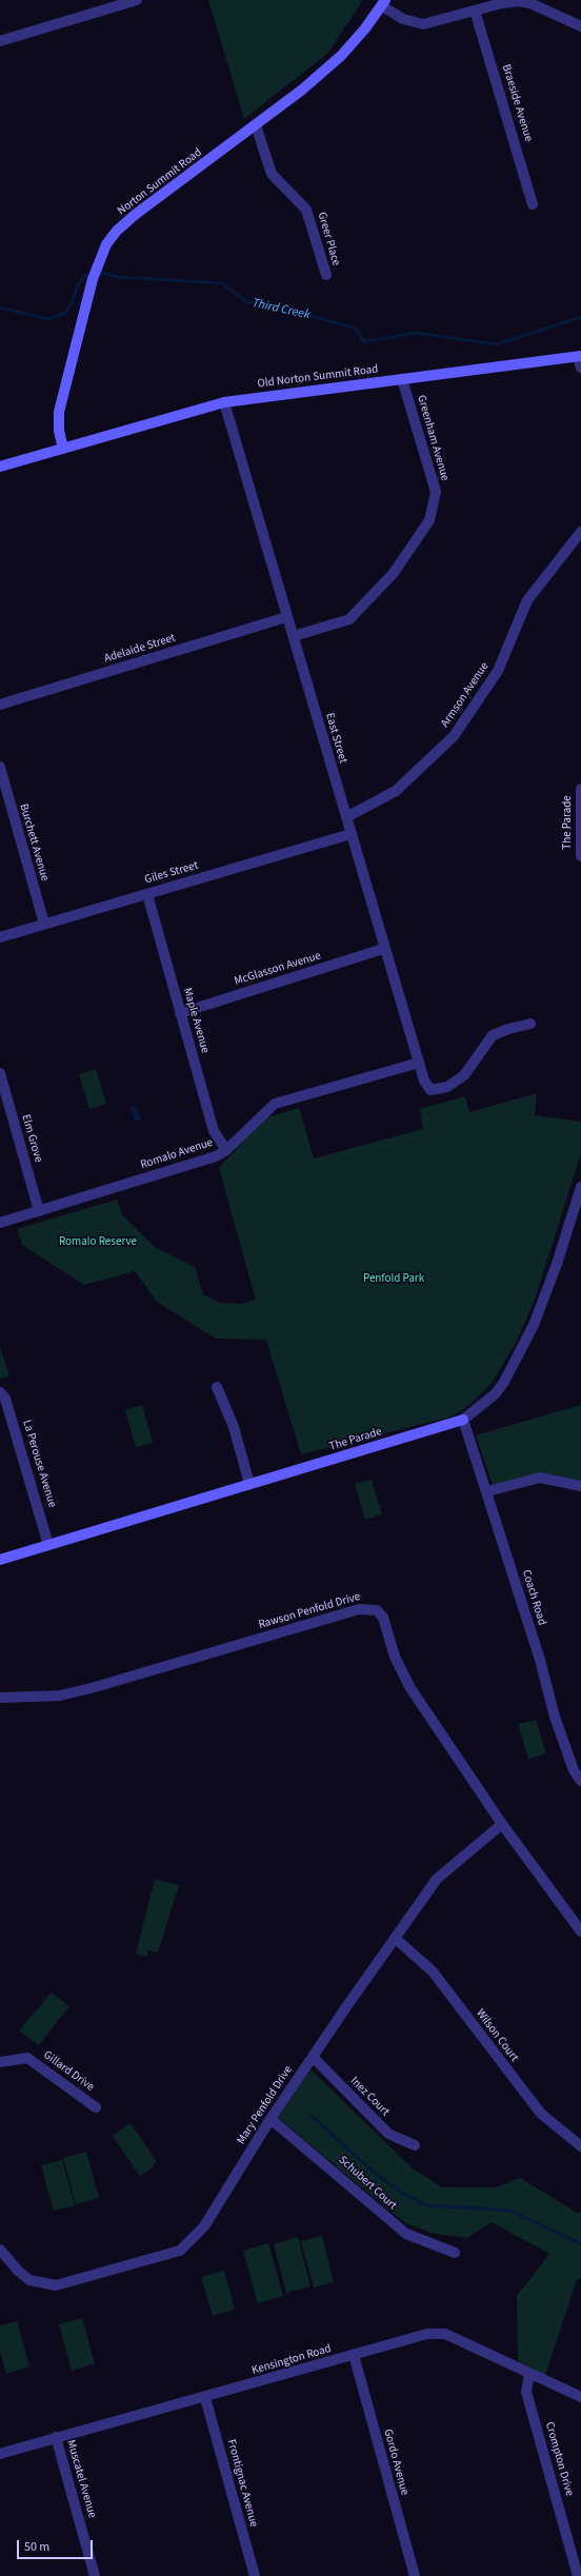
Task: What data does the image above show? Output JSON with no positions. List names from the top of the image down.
{
  "streets": {
    "main road": ["Norton Summit Road", "Old Norton Summit Road", "The Parade"],
    "street": [
      "Braeside Avenue",
      "Greer Place",
      "Greenham Avenue",
      "Adelaide Street",
      "Armson Avenue",
      "East Street",
      "Burchett Avenue",
      "Giles Street",
      "McGlasson Avenue",
      "Maple Avenue",
      "Elm Grove",
      "Romalo Avenue",
      "La Perouse Avenue",
      "Coach Road",
      "Rawson Penfold Drive",
      "Wilson Court",
      "Gillard Drive",
      "Inez Court",
      "Mary Penfold Drive",
      "Schubert Court",
      "Kensington Road",
      "Crompton Drive",
      "Gordo Avenue",
      "Muscatel Avenue",
      "Frontignac Avenue"
    ]
  },
  "crossings": [
    ["Norton Summit Road", "Greer Place"],
    ["Norton Summit Road", "Old Norton Summit Road"],
    ["Old Norton Summit Road", "Greenham Avenue"],
    ["Old Norton Summit Road", "East Street"],
    ["Greenham Avenue", "East Street"],
    ["Adelaide Street", "East Street"],
    ["Armson Avenue", "East Street"],
    ["East Street", "Giles Street"],
    ["East Street", "McGlasson Avenue"],
    ["East Street", "Romalo Avenue"],
    ["The Parade", "La Perouse Avenue"],
    ["The Parade", "Coach Road"],
    ["Burchett Avenue", "Giles Street"],
    ["Giles Street", "Maple Avenue"],
    ["McGlasson Avenue", "Maple Avenue"],
    ["Maple Avenue", "Romalo Avenue"],
    ["Elm Grove", "Romalo Avenue"],
    ["Rawson Penfold Drive", "Mary Penfold Drive"],
    ["Wilson Court", "Mary Penfold Drive"],
    ["Inez Court", "Mary Penfold Drive"],
    ["Mary Penfold Drive", "Schubert Court"],
    ["Kensington Road", "Crompton Drive"],
    ["Kensington Road", "Gordo Avenue"],
    ["Kensington Road", "Muscatel Avenue"],
    ["Kensington Road", "Frontignac Avenue"]
  ],
  "water": ["Third Creek"],
  "parks": ["Romalo Reserve", "Penfold Park"],
  "scale_bar": "50 m"
}
